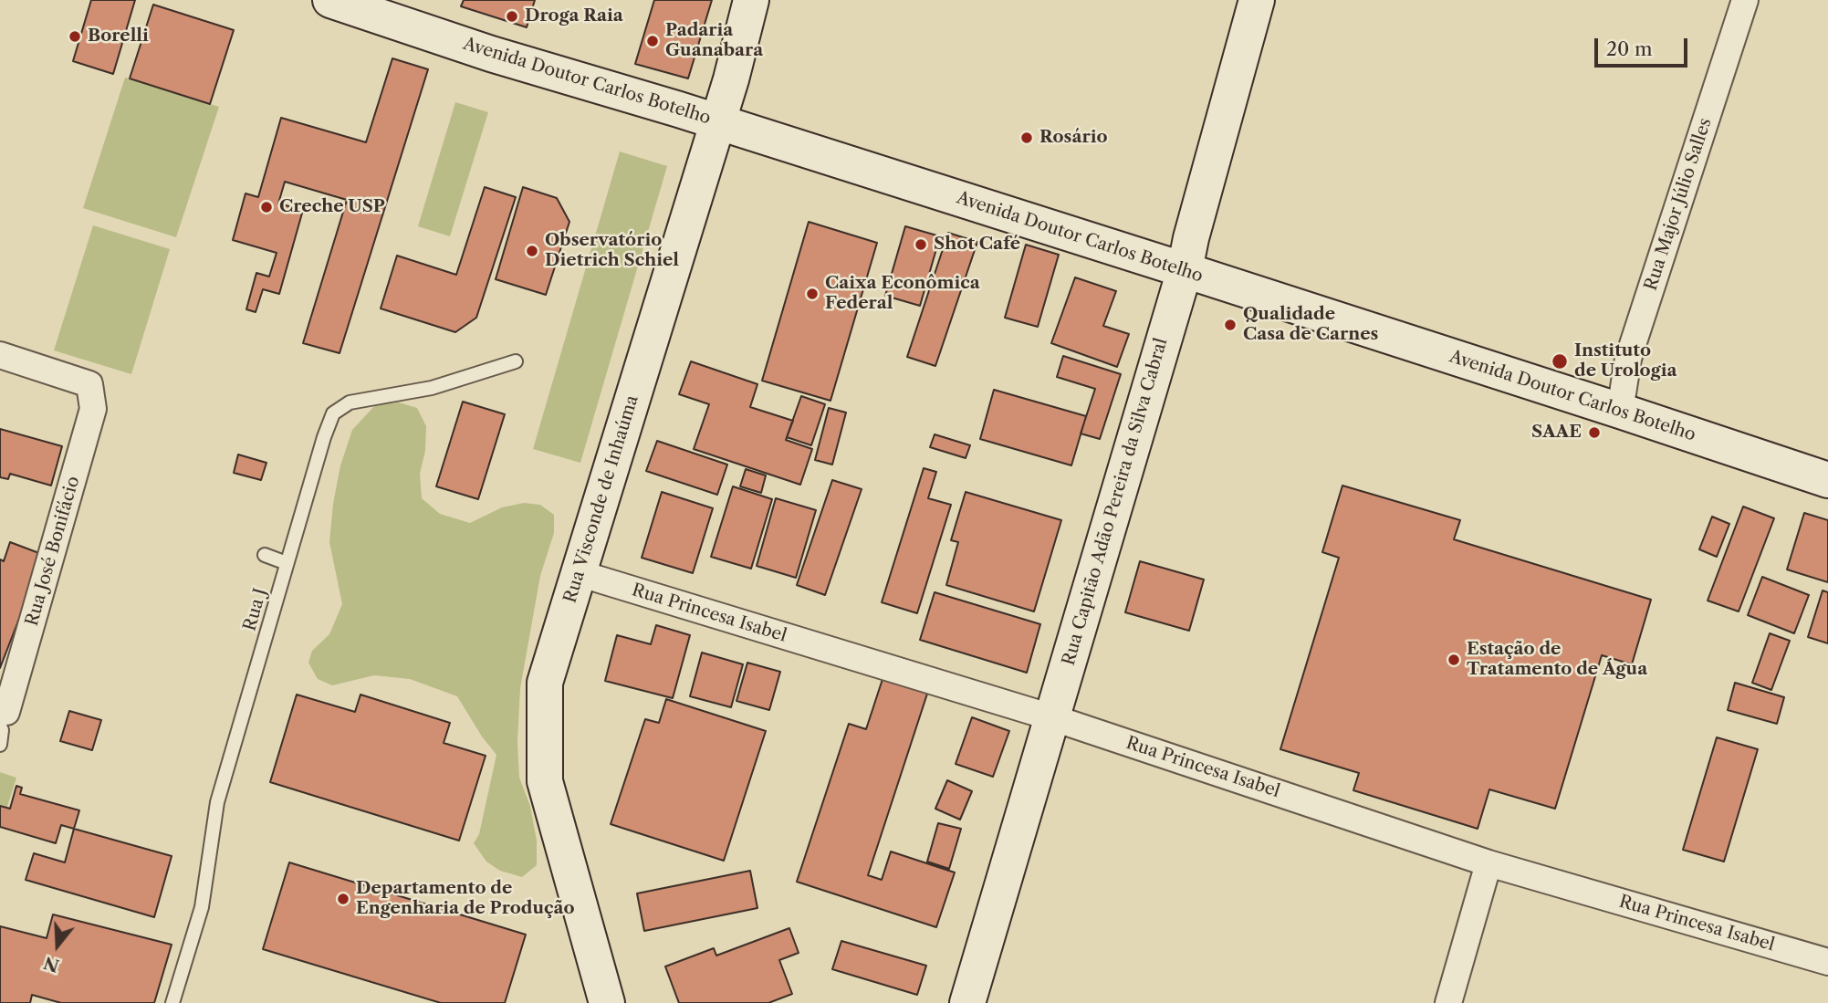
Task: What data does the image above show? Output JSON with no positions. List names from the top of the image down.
{
  "streets": {
    "main road": ["Avenida Doutor Carlos Botelho", "Rua Visconde de Inhaúma", "Rua Capitão Adão Pereira da Silva Cabral"],
    "street": ["Rua Major Júlio Salles", "Rua José Bonifácio", "Rua Princesa Isabel"],
    "lane": ["Rua J"]
  },
  "crossings": [
    ["Avenida Doutor Carlos Botelho", "Rua Major Júlio Salles"],
    ["Avenida Doutor Carlos Botelho", "Rua Visconde de Inhaúma"],
    ["Avenida Doutor Carlos Botelho", "Rua Capitão Adão Pereira da Silva Cabral"],
    ["Rua Visconde de Inhaúma", "Rua Princesa Isabel"],
    ["Rua Capitão Adão Pereira da Silva Cabral", "Rua Princesa Isabel"]
  ],
  "places": [
    "Droga Raia",
    "Borelli",
    "Padaria Guanabara",
    "Rosário",
    "Creche USP",
    "Shot Café",
    "Observatório Dietrich Schiel",
    "Caixa Econômica Federal",
    "Qualidade Casa de Carnes",
    "Instituto de Urologia",
    "SAAE",
    "Estação de Tratamento de Água",
    "Departamento de Engenharia de Produção"
  ],
  "scale_bar": "20 m",
  "north": "bottom"
}
